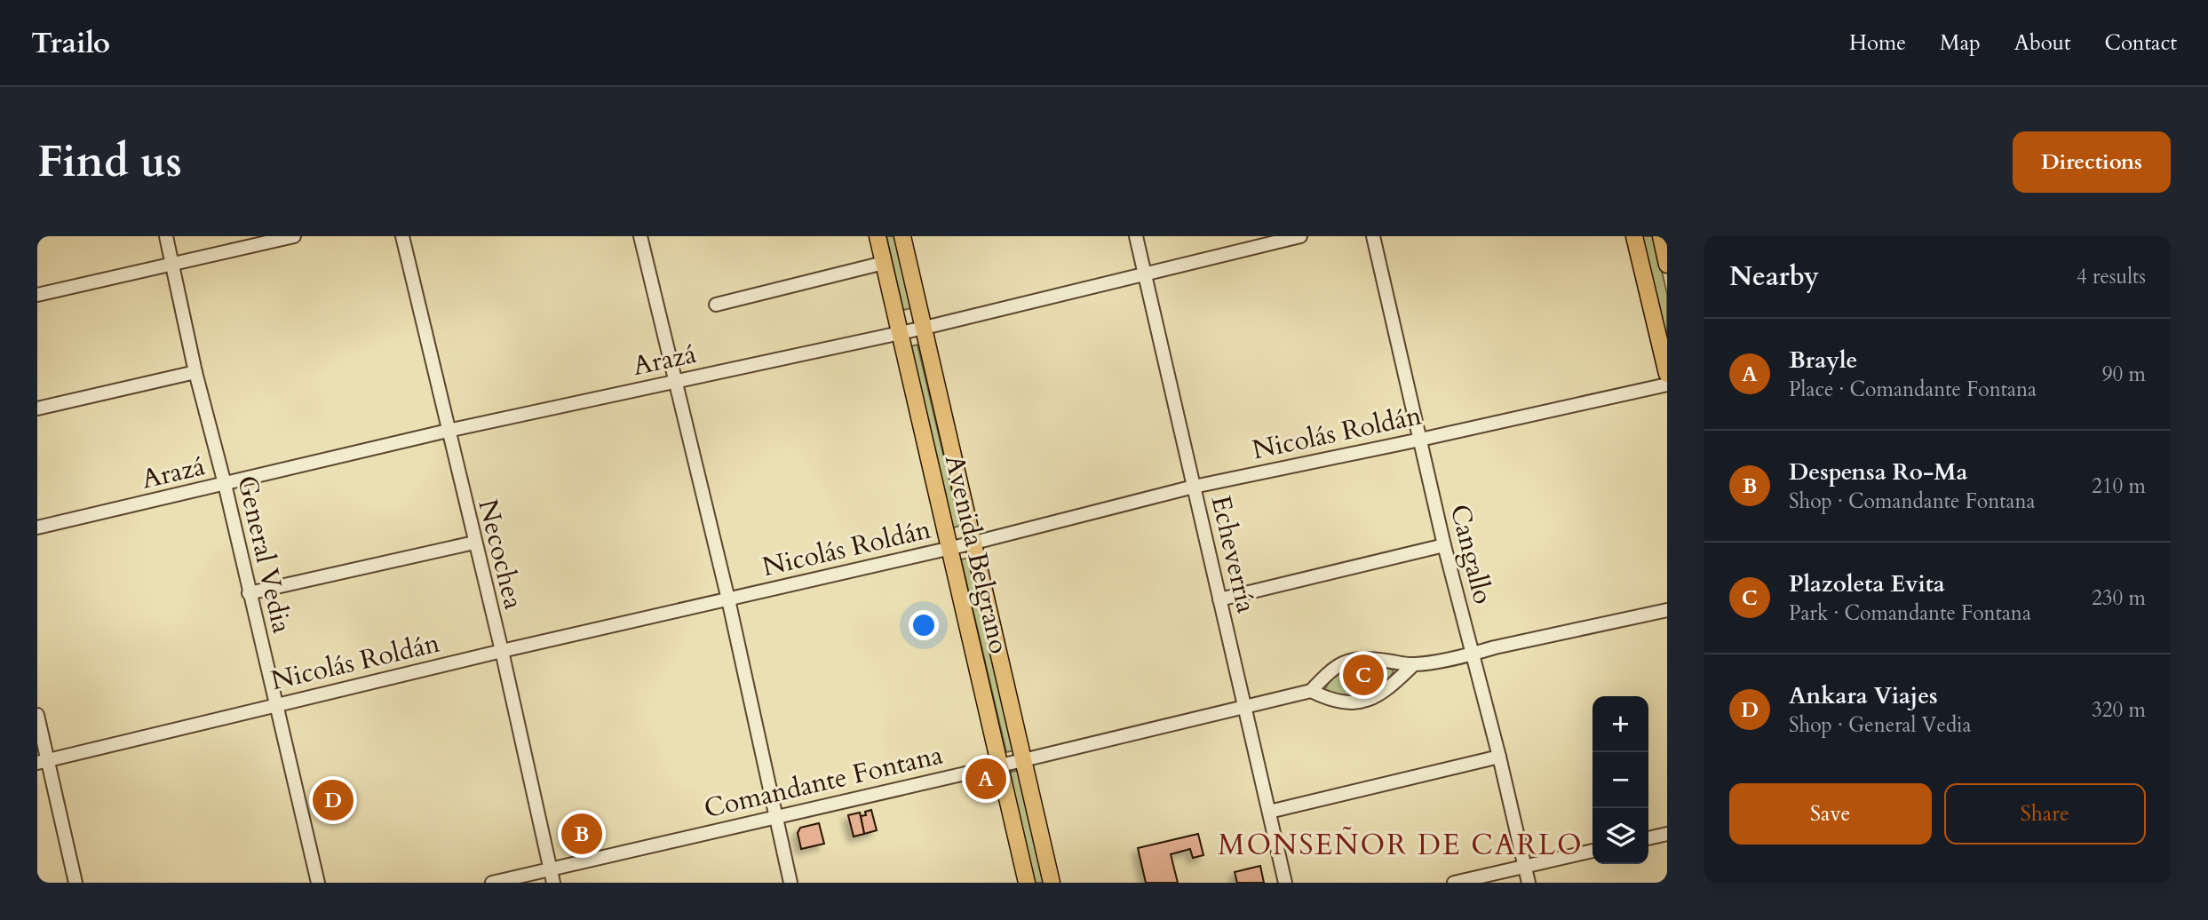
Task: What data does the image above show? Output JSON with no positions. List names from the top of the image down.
{
  "streets": {
    "main road": ["Avenida Belgrano"],
    "street": [
      "Arazá",
      "Nicolás Roldán",
      "General Vedia",
      "Necochea",
      "Echeverría",
      "Cangallo",
      "Comandante Fontana"
    ]
  },
  "crossings": [
    ["Arazá", "General Vedia"],
    ["Arazá", "Necochea"],
    ["Arazá", "Avenida Belgrano"],
    ["Arazá", "Echeverría"],
    ["Nicolás Roldán", "General Vedia"],
    ["Nicolás Roldán", "Necochea"],
    ["Nicolás Roldán", "Avenida Belgrano"],
    ["Nicolás Roldán", "Echeverría"],
    ["Nicolás Roldán", "Cangallo"],
    ["Necochea", "Comandante Fontana"],
    ["Avenida Belgrano", "Comandante Fontana"],
    ["Echeverría", "Comandante Fontana"]
  ],
  "districts": ["MONSEÑOR DE CARLO"],
  "page": {
    "header": "Trailo",
    "nav": [
      "Home",
      "Map",
      "About",
      "Contact"
    ],
    "buttons": [
      "Directions",
      ["Save", "Share"]
    ],
    "title": "Find us",
    "heading": ["Nearby", "4 results"],
    "list": [
      {
        "mark": "A",
        "name": "Brayle",
        "note": "Place · Comandante Fontana",
        "value": "90 m"
      },
      {
        "mark": "B",
        "name": "Despensa Ro-Ma",
        "note": "Shop · Comandante Fontana",
        "value": "210 m"
      },
      {
        "mark": "C",
        "name": "Plazoleta Evita",
        "note": "Park · Comandante Fontana",
        "value": "230 m"
      },
      {
        "mark": "D",
        "name": "Ankara Viajes",
        "note": "Shop · General Vedia",
        "value": "320 m"
      }
    ],
    "pins": [
      "C",
      "A",
      "D",
      "B"
    ],
    "map_buttons": ["+", "−"]
  }
}
